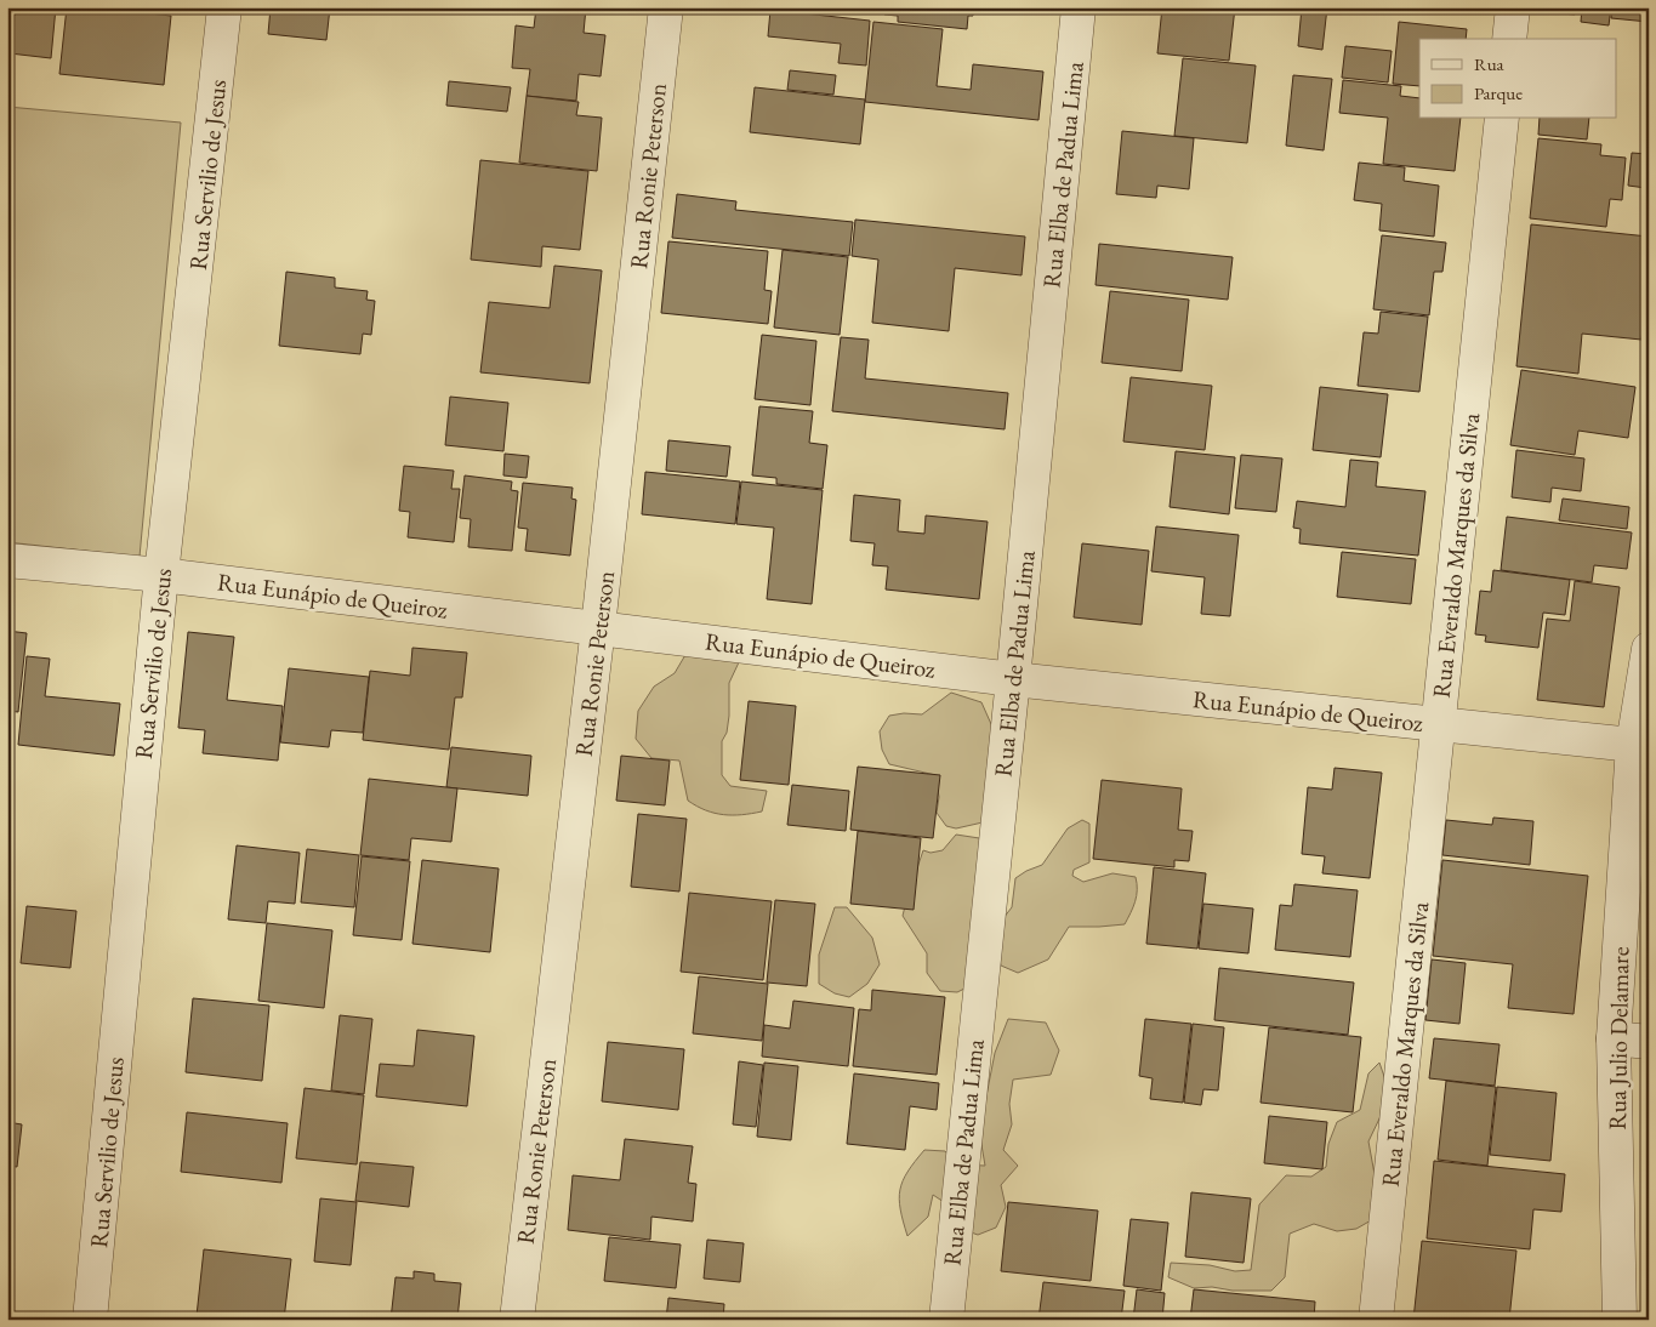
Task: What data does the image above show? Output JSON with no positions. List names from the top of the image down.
{
  "streets": {
    "street": [
      "Rua Servilio de Jesus",
      "Rua Elba de Padua Lima",
      "Rua Ronie Peterson",
      "Rua Everaldo Marques da Silva",
      "Rua Eunápio de Queiroz",
      "Rua Julio Delamare"
    ]
  },
  "crossings": [
    ["Rua Servilio de Jesus", "Rua Eunápio de Queiroz"],
    ["Rua Elba de Padua Lima", "Rua Eunápio de Queiroz"],
    ["Rua Ronie Peterson", "Rua Eunápio de Queiroz"],
    ["Rua Everaldo Marques da Silva", "Rua Eunápio de Queiroz"],
    ["Rua Eunápio de Queiroz", "Rua Julio Delamare"]
  ],
  "legend": ["Rua", "Parque"]
}
